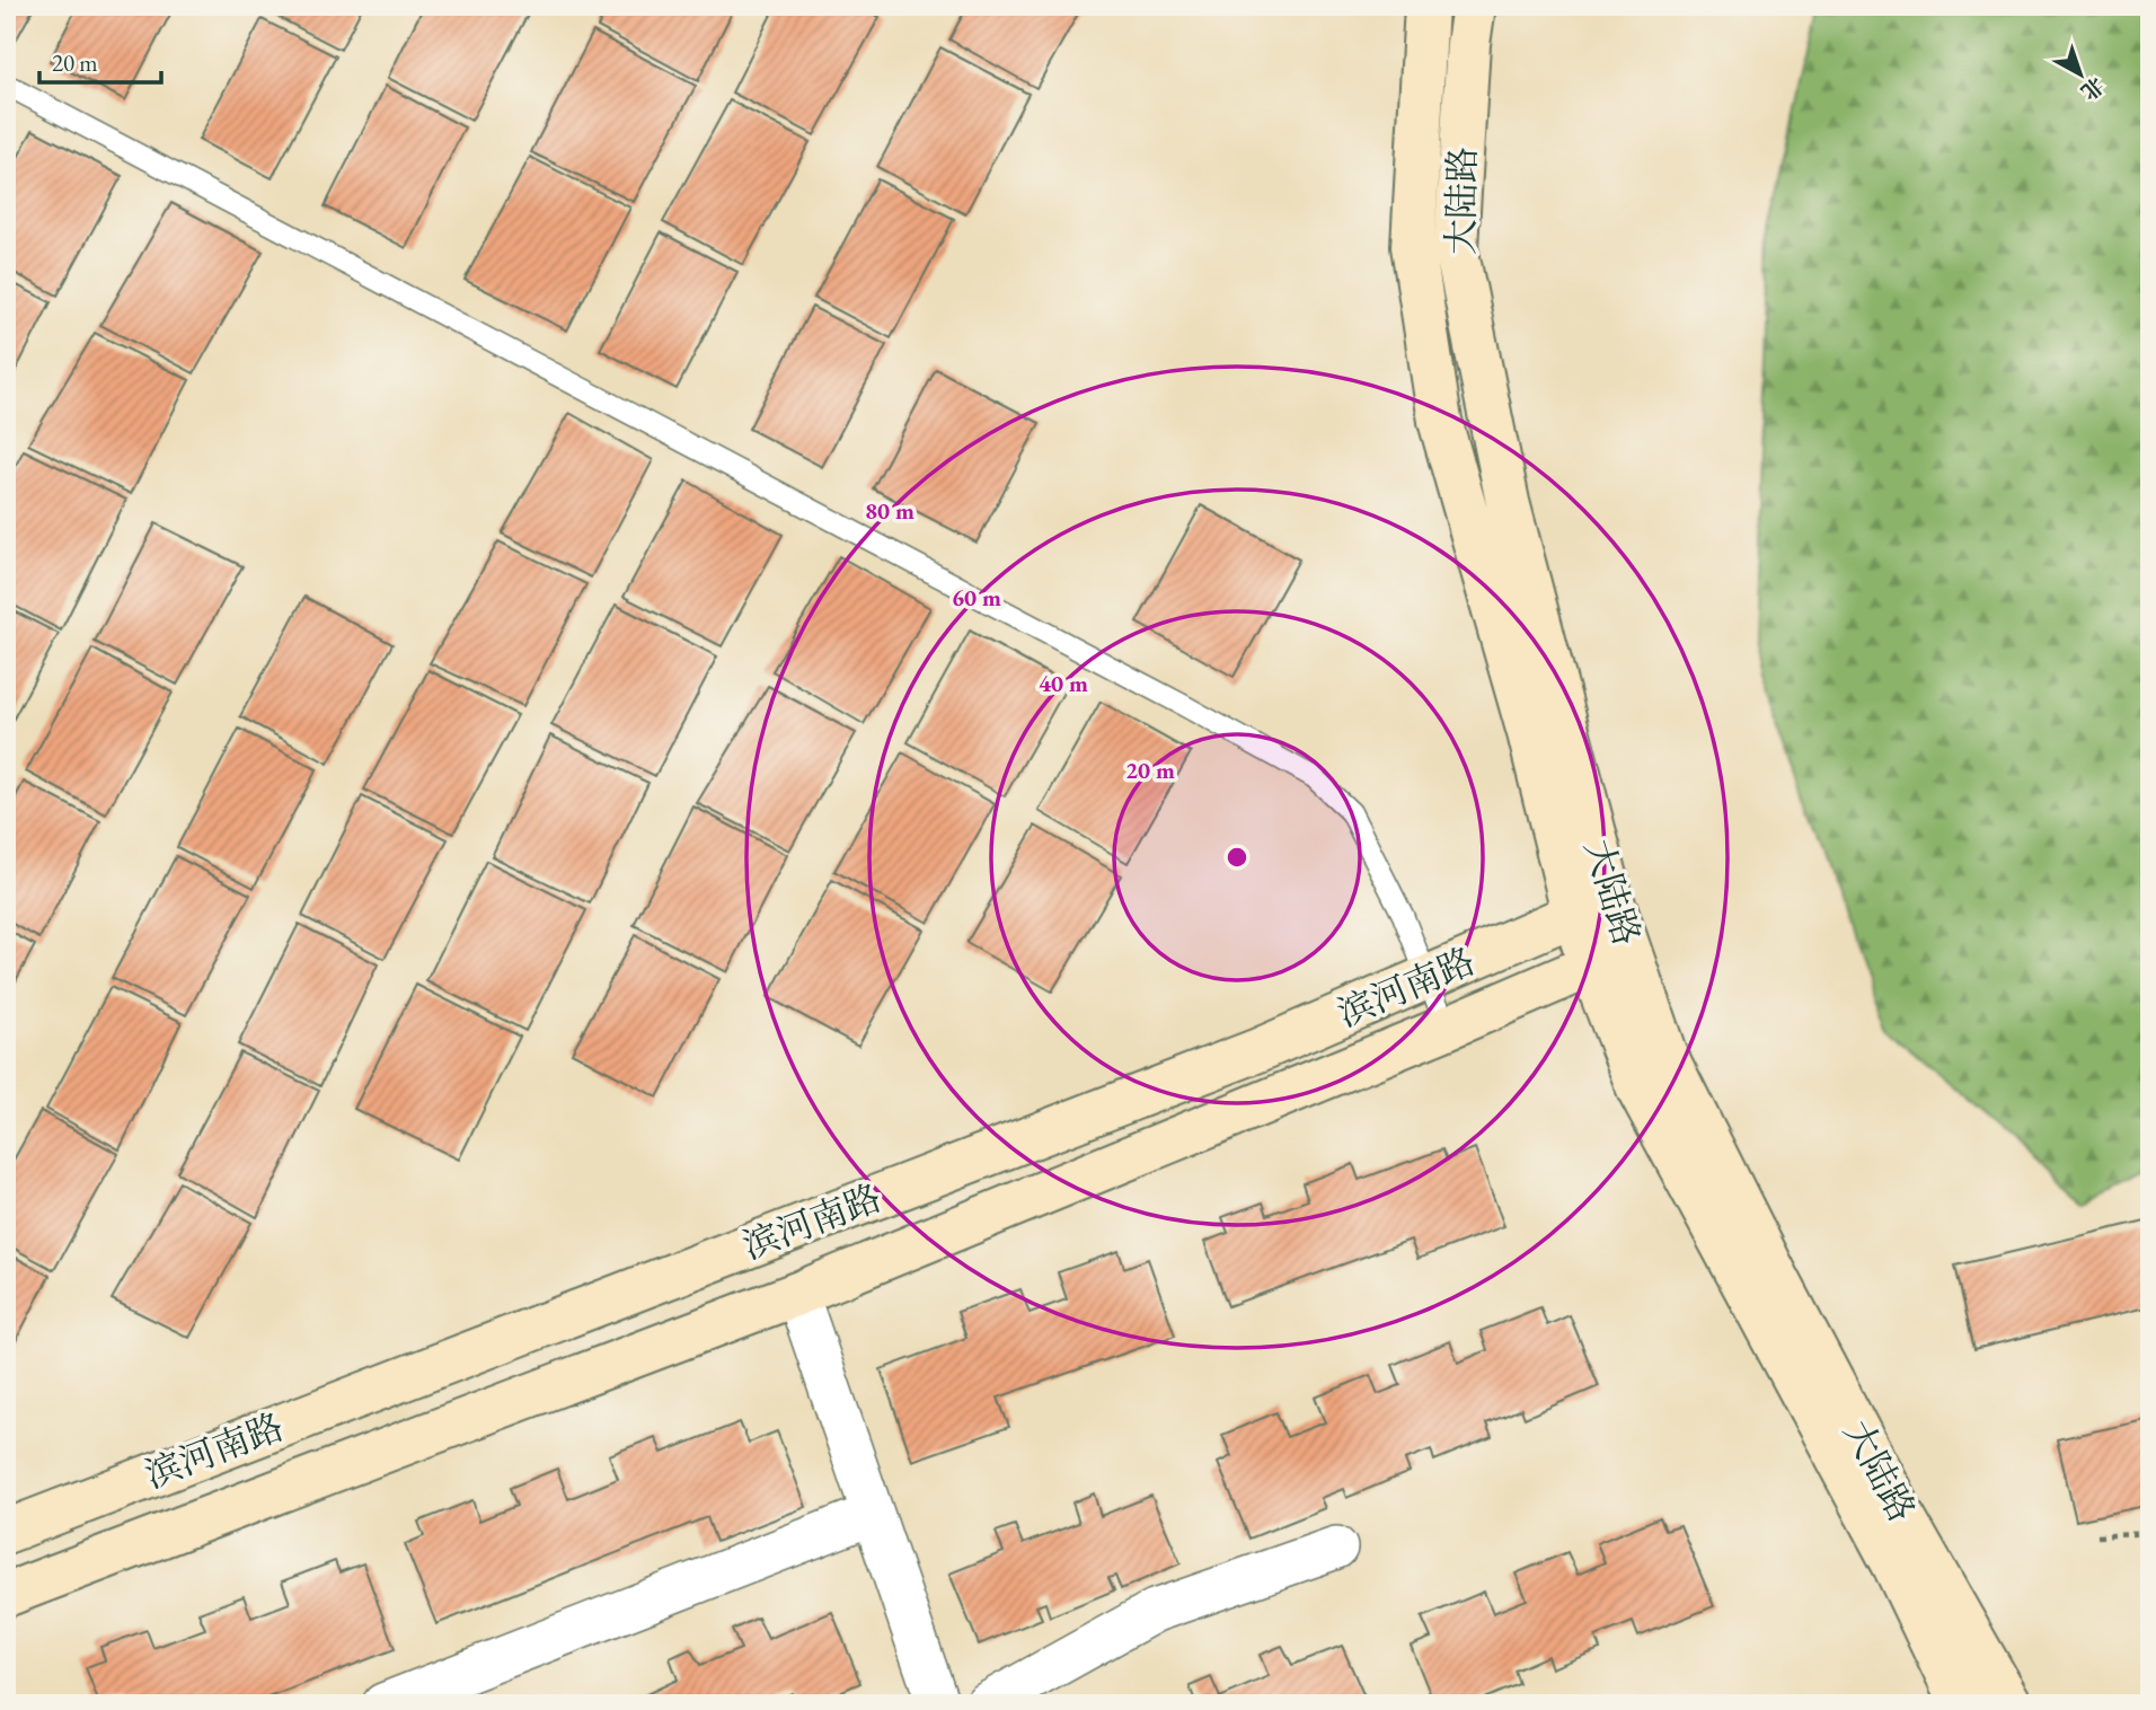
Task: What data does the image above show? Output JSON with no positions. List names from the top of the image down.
{
  "streets": {
    "main road": ["大陆路", "滨河南路"]
  },
  "crossings": [
    ["大陆路", "滨河南路"]
  ],
  "scale_bar": "20 m",
  "north": "bottom right",
  "rings": [
    "80 m",
    "60 m",
    "40 m",
    "20 m"
  ]
}
